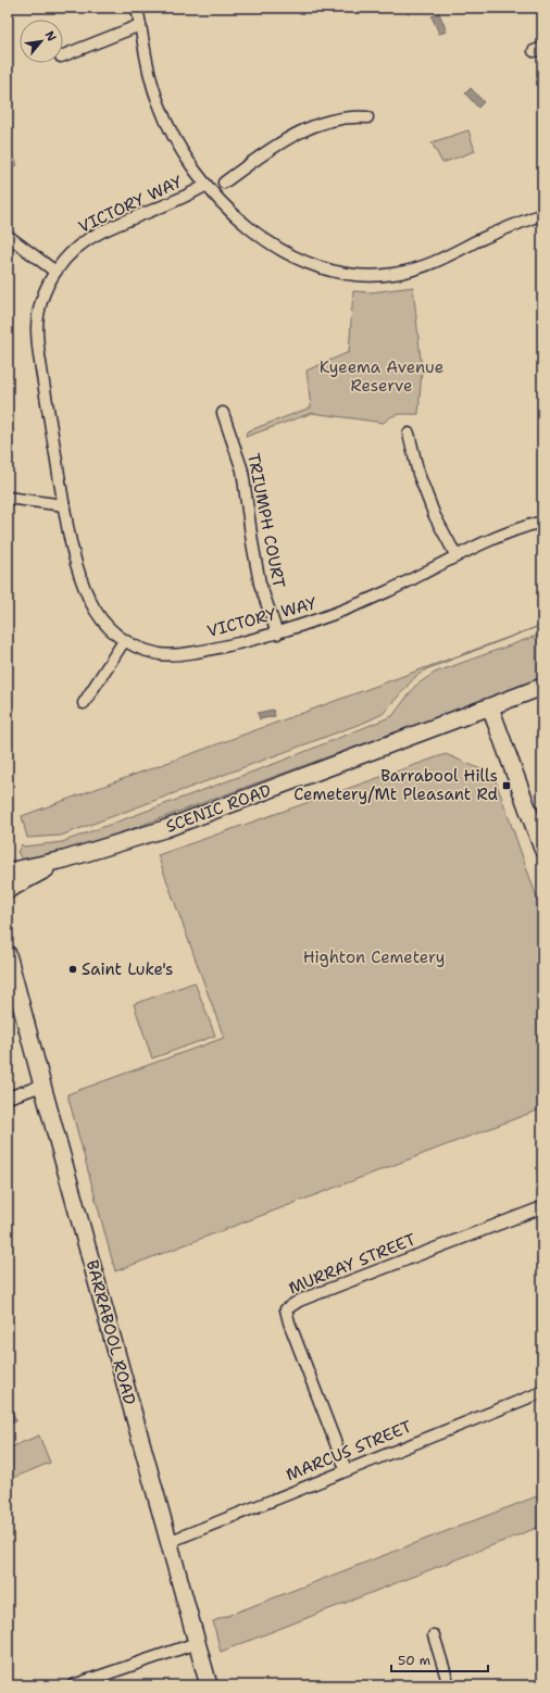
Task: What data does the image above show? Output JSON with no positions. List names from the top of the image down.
{
  "streets": {
    "main road": ["SCENIC ROAD", "BARRABOOL ROAD"],
    "street": [
      "VICTORY WAY",
      "TRIUMPH COURT",
      "MURRAY STREET",
      "MARCUS STREET"
    ]
  },
  "crossings": [
    ["VICTORY WAY", "TRIUMPH COURT"],
    ["MURRAY STREET", "MARCUS STREET"],
    ["BARRABOOL ROAD", "MARCUS STREET"]
  ],
  "parks": ["Kyeema Avenue Reserve", "Highton Cemetery"],
  "places": {
    "transit": ["Barrabool Hills Cemetery/Mt Pleasant Rd"],
    "other": ["Saint Luke's"]
  },
  "scale_bar": "50 m",
  "north": "top right"
}
